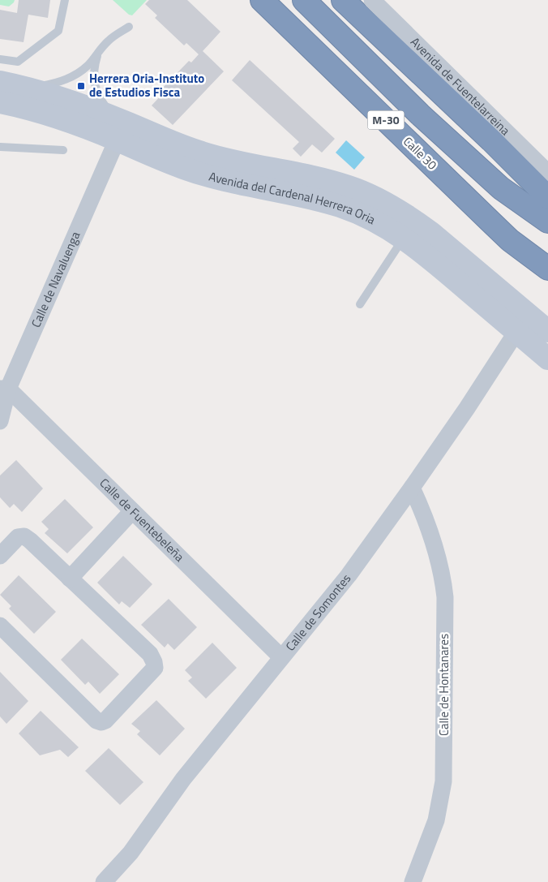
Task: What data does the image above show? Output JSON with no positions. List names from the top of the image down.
{
  "streets": {
    "highway": ["M-30", "Calle 30"],
    "main road": ["Avenida del Cardenal Herrera Oria"],
    "street": [
      "Avenida de Fuentelarreina",
      "Calle de Navaluenga",
      "Calle de Fuentebeleña",
      "Calle de Somontes",
      "Calle de Hontanares"
    ]
  },
  "crossings": [
    ["Avenida del Cardenal Herrera Oria", "Calle de Navaluenga"],
    ["Avenida del Cardenal Herrera Oria", "Calle de Somontes"],
    ["Calle de Navaluenga", "Calle de Fuentebeleña"],
    ["Calle de Fuentebeleña", "Calle de Somontes"],
    ["Calle de Somontes", "Calle de Hontanares"]
  ],
  "places": {
    "transit": ["Herrera Oria-Instituto de Estudios Fisca"]
  }
}
